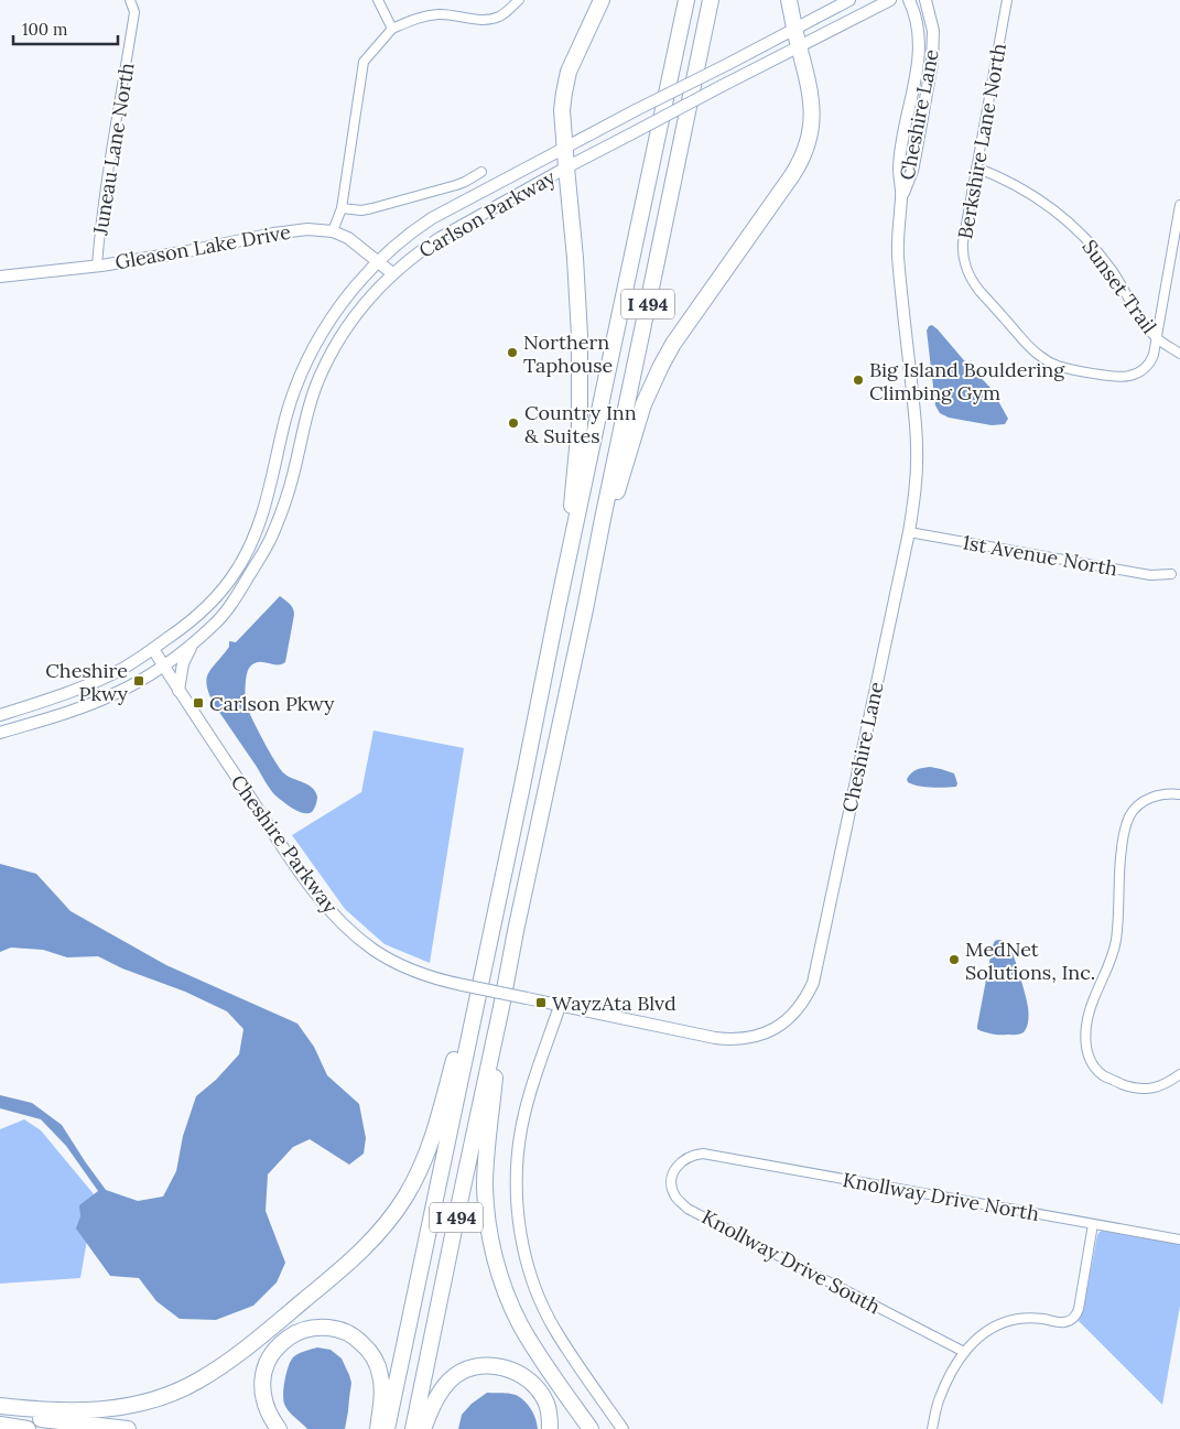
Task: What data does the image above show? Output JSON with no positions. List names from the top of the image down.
{
  "streets": {
    "highway": ["I 494"],
    "main road": [
      "Cheshire Lane",
      "Carlson Parkway",
      "Gleason Lake Drive",
      "Cheshire Parkway"
    ],
    "street": [
      "Berkshire Lane North",
      "Juneau Lane North",
      "Sunset Trail",
      "1st Avenue North",
      "Knollway Drive North",
      "Knollway Drive South"
    ]
  },
  "crossings": [
    ["Cheshire Lane", "1st Avenue North"],
    ["Cheshire Lane", "Cheshire Parkway"],
    ["Berkshire Lane North", "Sunset Trail"],
    ["Juneau Lane North", "Gleason Lake Drive"],
    ["Carlson Parkway", "Gleason Lake Drive"],
    ["Carlson Parkway", "Cheshire Parkway"],
    ["Knollway Drive North", "Knollway Drive South"]
  ],
  "places": {
    "other": [
      "Northern Taphouse",
      "Big Island Bouldering Climbing Gym",
      "Country Inn & Suites",
      "MedNet Solutions, Inc."
    ],
    "transit": ["Cheshire Pkwy", "Carlson Pkwy", "WayzAta Blvd"]
  },
  "scale_bar": "100 m"
}
